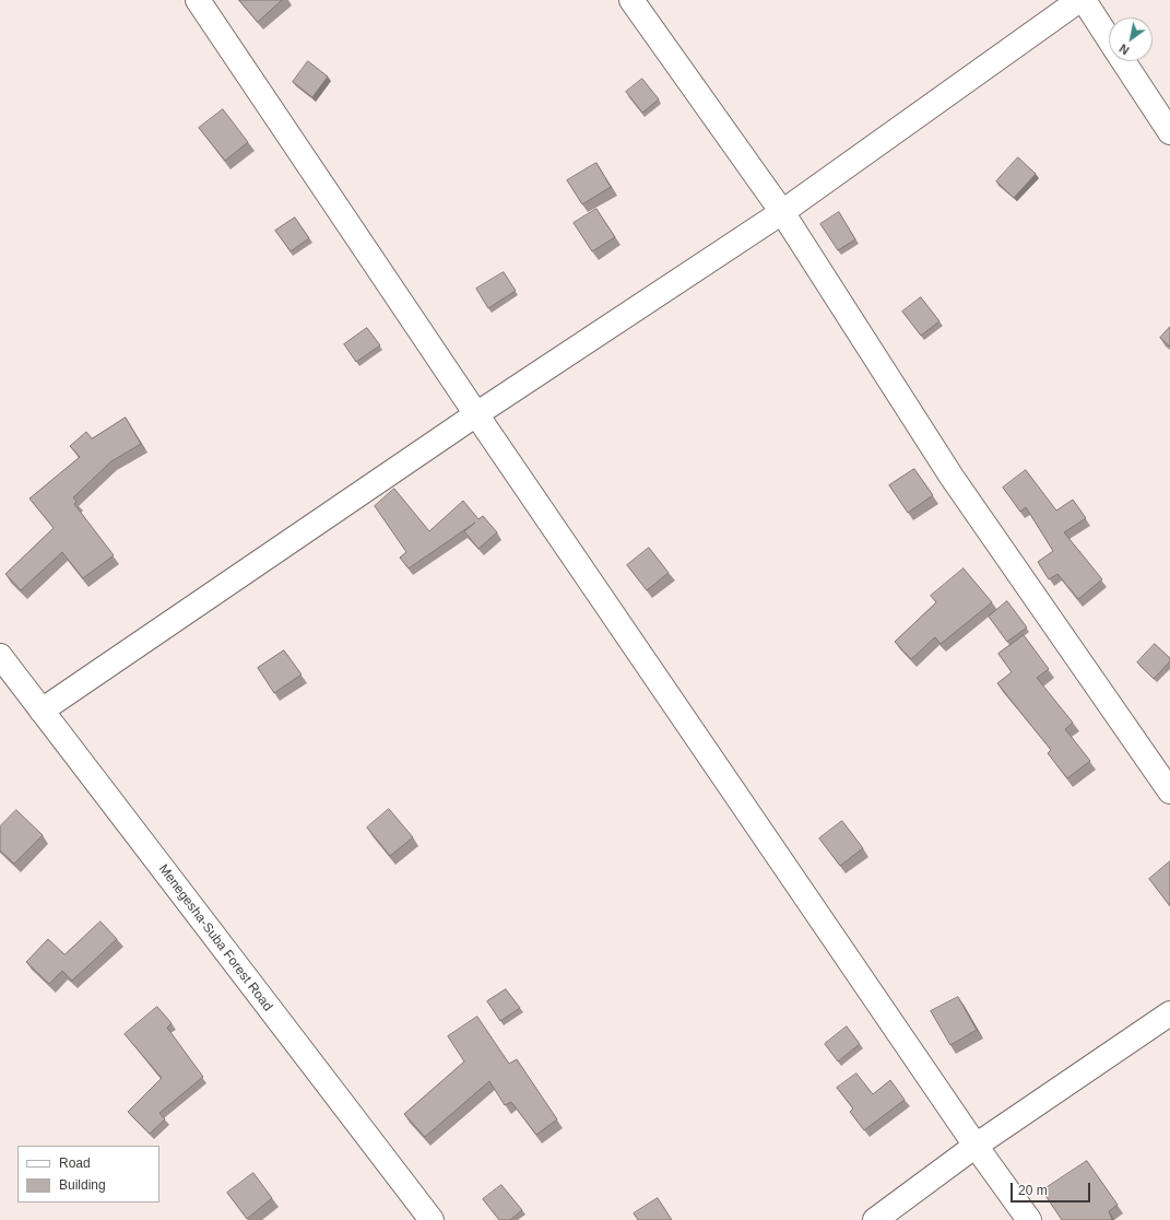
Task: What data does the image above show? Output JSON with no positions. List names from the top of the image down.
{
  "streets": {
    "street": ["Menegesha-Suba Forest Road"]
  },
  "legend": ["Road", "Building"],
  "scale_bar": "20 m",
  "north": "bottom left"
}
